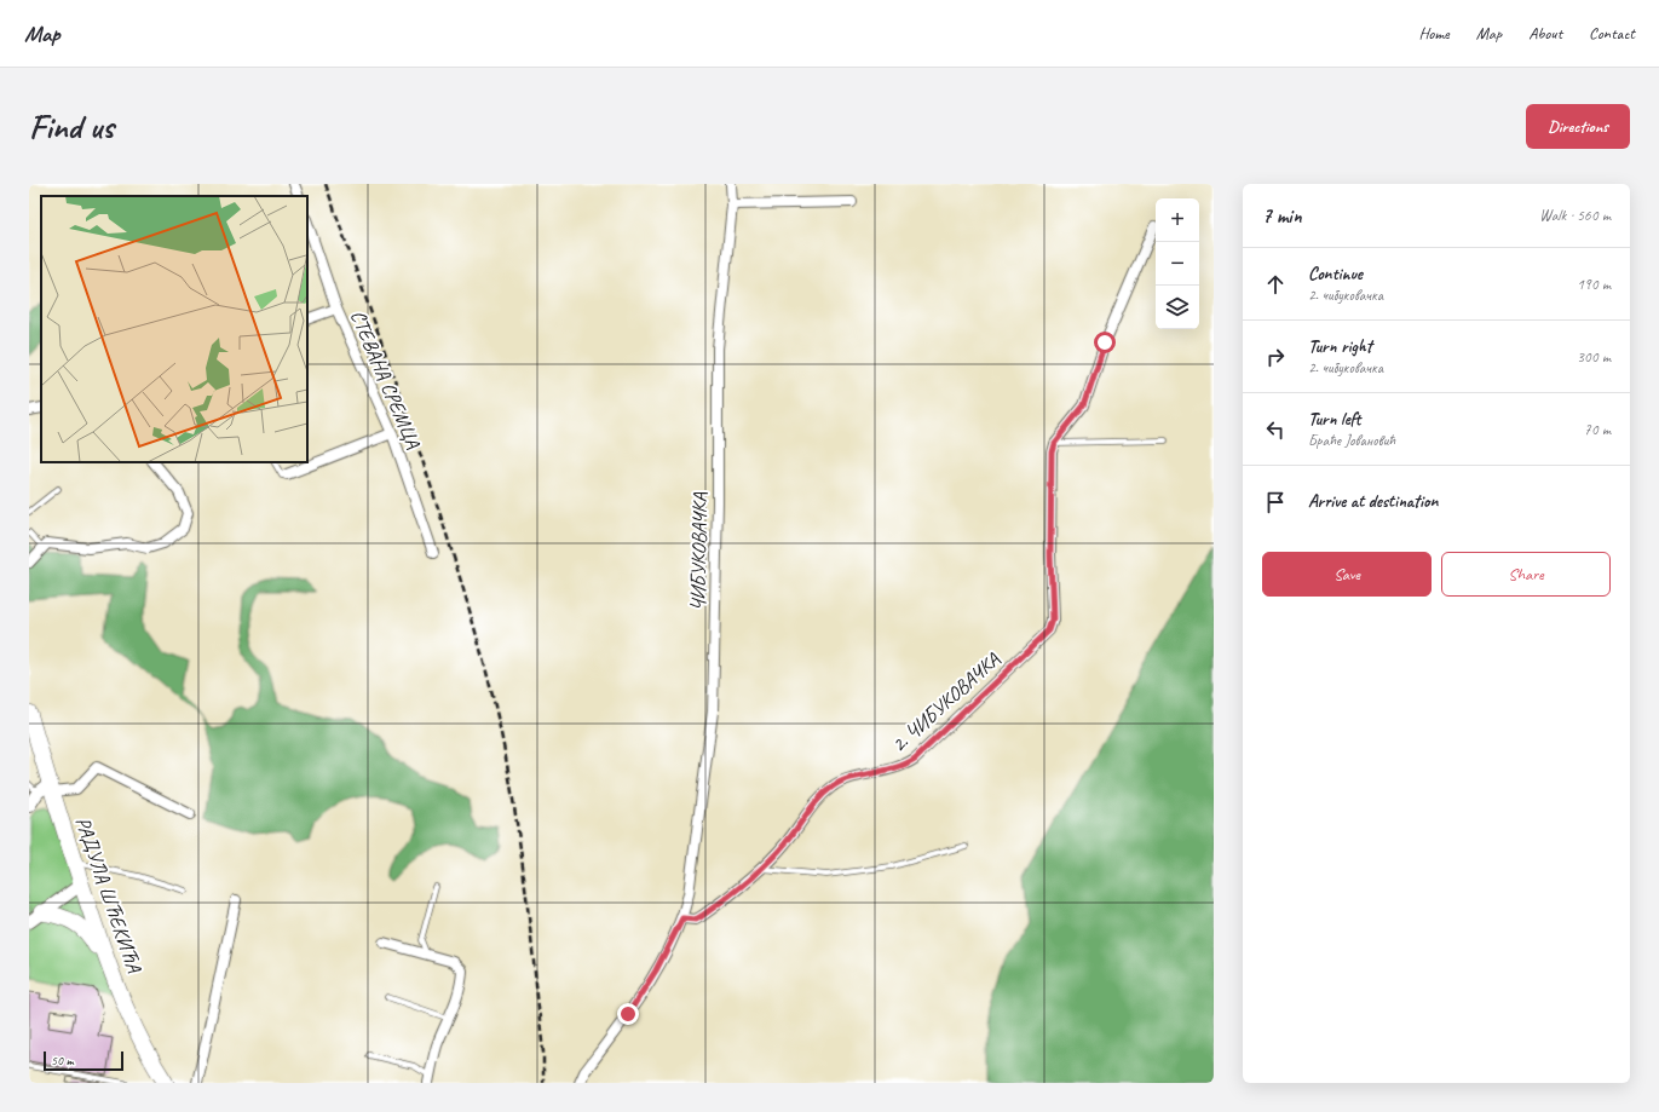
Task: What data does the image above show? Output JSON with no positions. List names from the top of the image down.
{
  "streets": {
    "main road": ["РАДУЛА ШЋЕКИЋА"],
    "street": ["СТЕВАНА СРЕМЦА", "ЧИБУКОВАЧКА", "2. ЧИБУКОВАЧКА"]
  },
  "crossings": [
    ["ЧИБУКОВАЧКА", "2. ЧИБУКОВАЧКА"]
  ],
  "scale_bar": "50 m",
  "page": {
    "header": "Map",
    "nav": [
      "Home",
      "Map",
      "About",
      "Contact"
    ],
    "buttons": [
      "Directions",
      ["Save", "Share"]
    ],
    "title": "Find us",
    "heading": ["7 min", "Walk · 560 m"],
    "map_buttons": ["+", "−"],
    "list": [
      ["Continue", "2. чибуковачка", "190 m"],
      ["Turn right", "2. чибуковачка", "300 m"],
      ["Turn left", "Браће Јовановић", "70 m"],
      "Arrive at destination"
    ],
    "scale": "50 m"
  }
}
